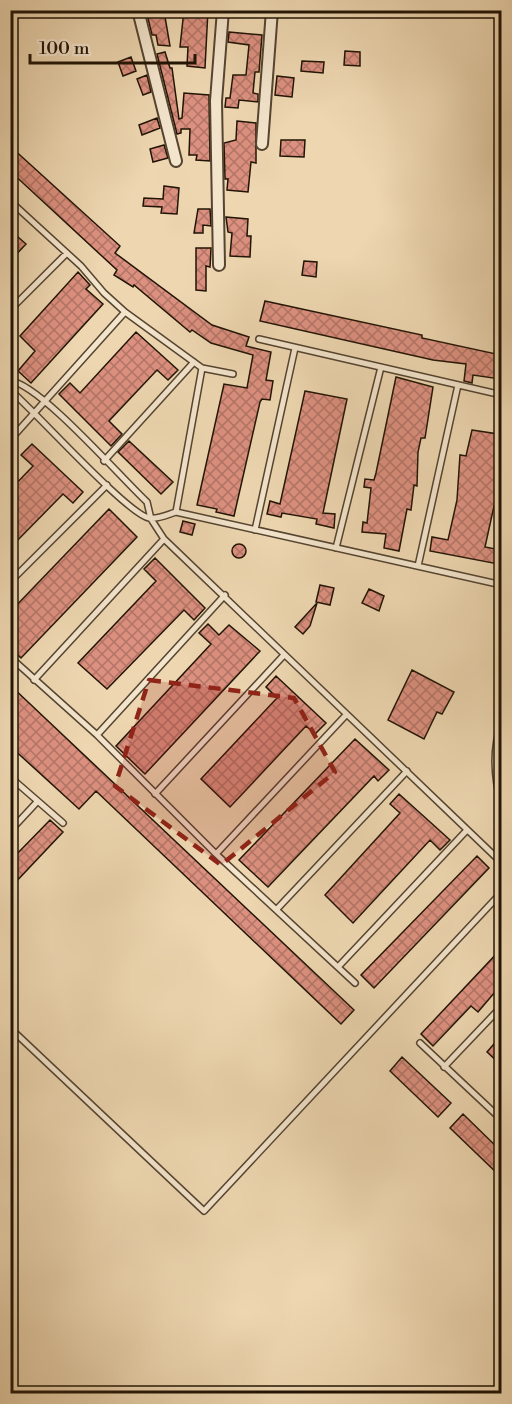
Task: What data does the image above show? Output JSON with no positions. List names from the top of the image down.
{
  "scale_bar": "100 m"
}
